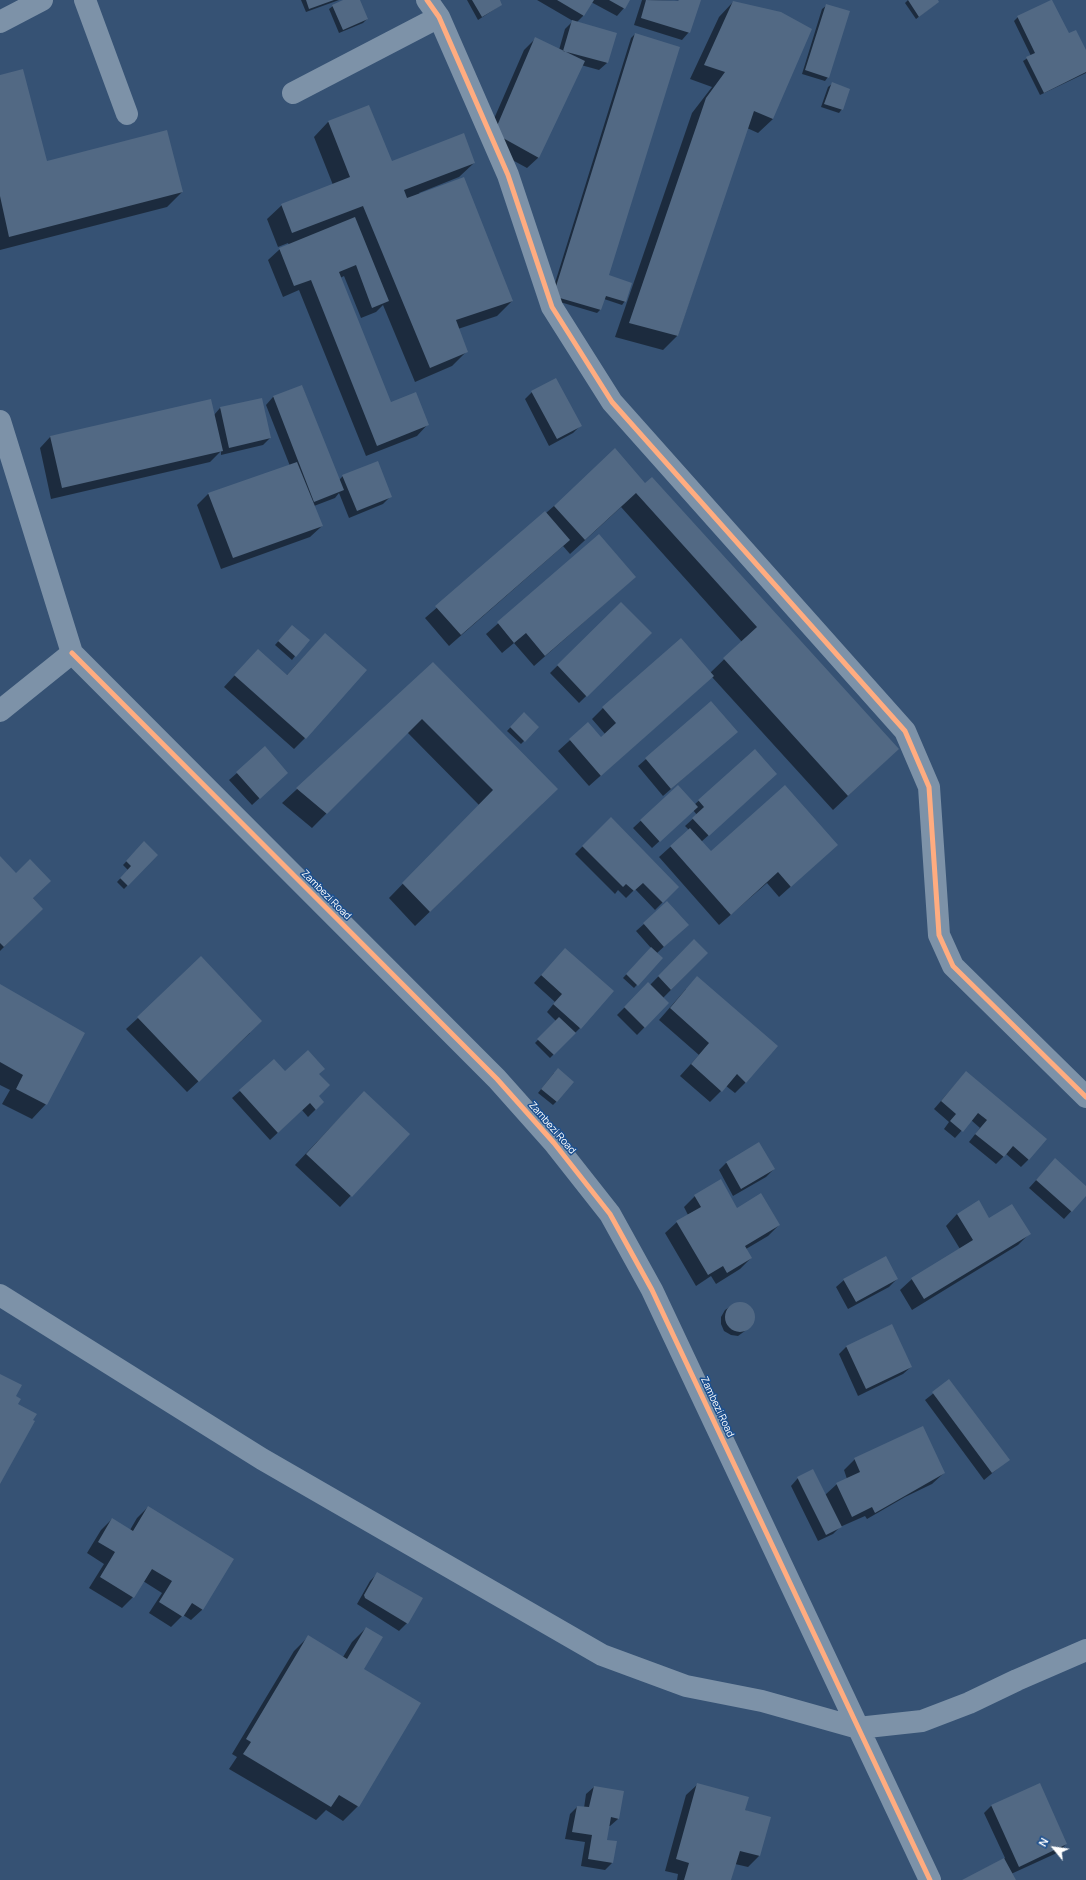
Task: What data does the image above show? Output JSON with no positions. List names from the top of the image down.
{
  "streets": {
    "street": ["Zambezi Road"]
  },
  "north": "top left"
}
